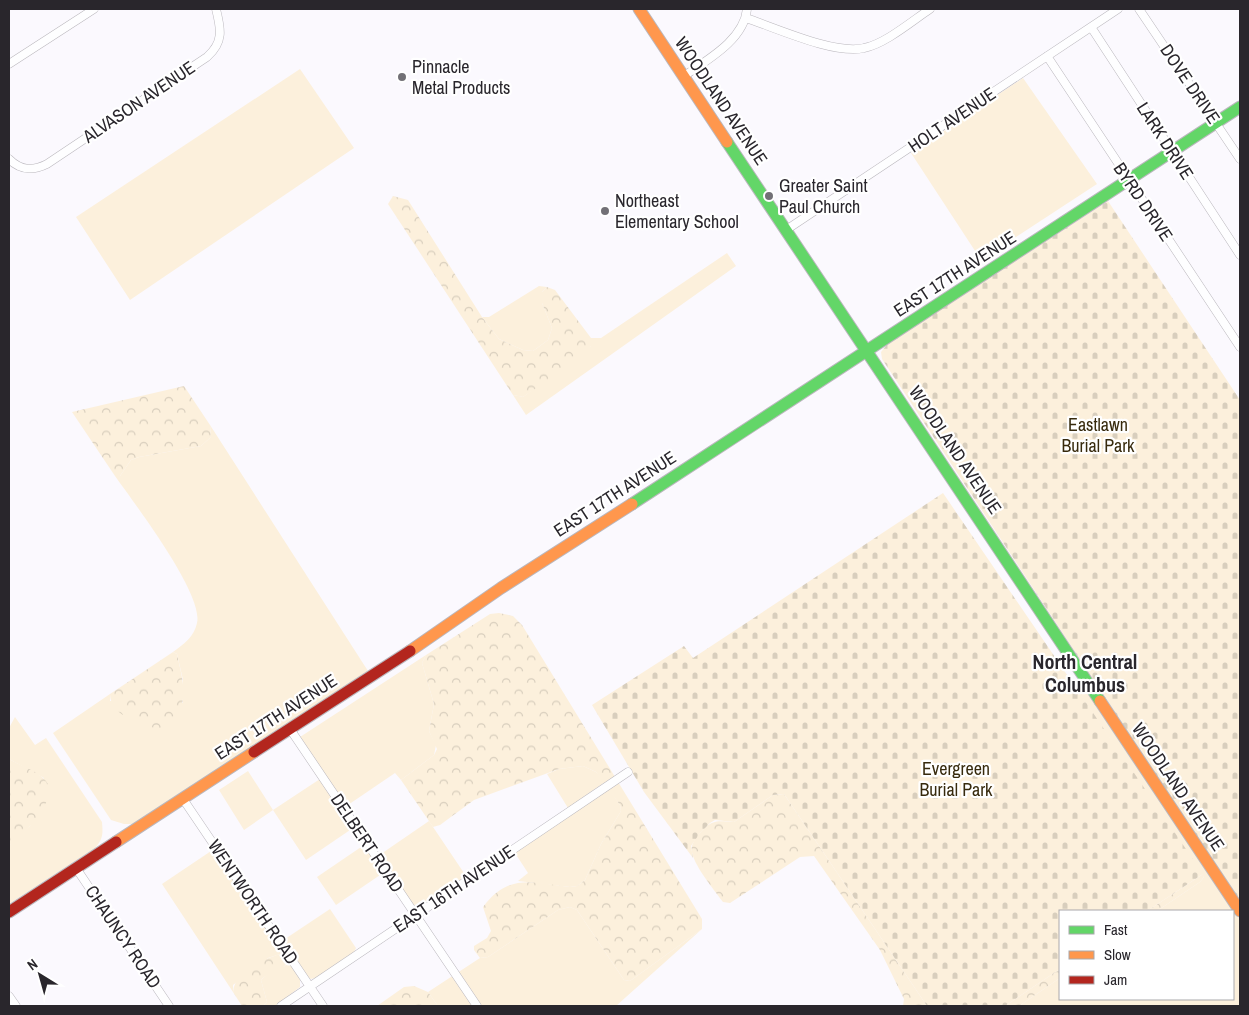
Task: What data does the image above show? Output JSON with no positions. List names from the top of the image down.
{
  "streets": {
    "street": [
      "DOVE DRIVE",
      "WOODLAND AVENUE",
      "ALVASON AVENUE",
      "HOLT AVENUE",
      "LARK DRIVE",
      "BYRD DRIVE",
      "EAST 17TH AVENUE",
      "DELBERT ROAD",
      "EAST 16TH AVENUE",
      "WENTWORTH ROAD",
      "CHAUNCY ROAD"
    ]
  },
  "crossings": [
    ["DOVE DRIVE", "EAST 17TH AVENUE"],
    ["WOODLAND AVENUE", "HOLT AVENUE"],
    ["WOODLAND AVENUE", "EAST 17TH AVENUE"],
    ["HOLT AVENUE", "LARK DRIVE"],
    ["HOLT AVENUE", "BYRD DRIVE"],
    ["LARK DRIVE", "EAST 17TH AVENUE"],
    ["BYRD DRIVE", "EAST 17TH AVENUE"],
    ["EAST 17TH AVENUE", "DELBERT ROAD"],
    ["EAST 17TH AVENUE", "WENTWORTH ROAD"],
    ["EAST 17TH AVENUE", "CHAUNCY ROAD"],
    ["DELBERT ROAD", "EAST 16TH AVENUE"],
    ["EAST 16TH AVENUE", "WENTWORTH ROAD"]
  ],
  "districts": ["North Central Columbus"],
  "parks": ["Eastlawn Burial Park", "Evergreen Burial Park"],
  "places": ["Pinnacle Metal Products", "Greater Saint Paul Church", "Northeast Elementary School"],
  "legend": ["Fast", "Slow", "Jam"],
  "north": "top left"
}
